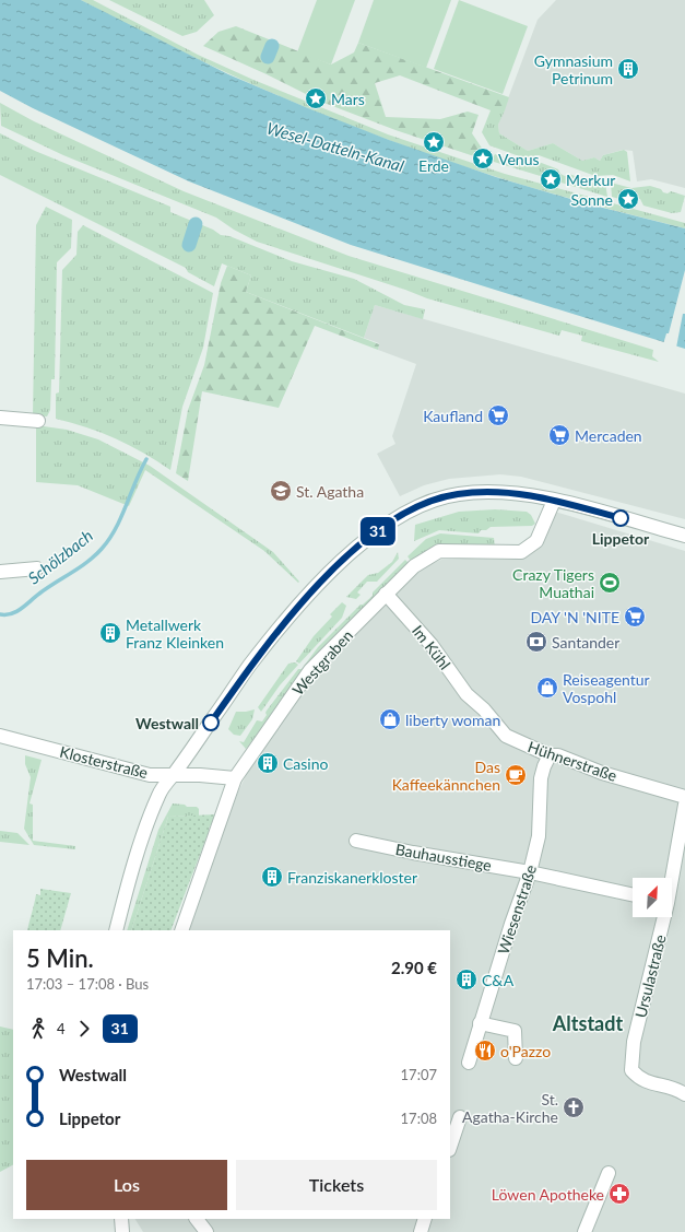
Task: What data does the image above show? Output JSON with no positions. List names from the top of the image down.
{
  "streets": {
    "street": [
      "Im Kühl",
      "Westgraben",
      "Hühnerstraße",
      "Klosterstraße",
      "Bauhausstiege",
      "Wiesenstraße",
      "Ursulastraße"
    ]
  },
  "crossings": [
    ["Im Kühl", "Westgraben"],
    ["Im Kühl", "Hühnerstraße"],
    ["Westgraben", "Klosterstraße"],
    ["Hühnerstraße", "Wiesenstraße"],
    ["Bauhausstiege", "Wiesenstraße"]
  ],
  "districts": ["Altstadt"],
  "water": ["Wesel-Datteln-Kanal", "Schölzbach"],
  "places": {
    "building": [
      "Gymnasium Petrinum",
      "Metallwerk Franz Kleinken",
      "Casino",
      "Franziskanerkloster",
      "C&A"
    ],
    "place": [
      "Mars",
      "Erde",
      "Venus",
      "Merkur",
      "Sonne"
    ],
    "supermarket": ["Kaufland", "Mercaden", "DAY 'N 'NITE"],
    "school or university": ["St. Agatha"],
    "other": ["Lippetor", "Westwall"],
    "sports": ["Crazy Tigers Muathai"],
    "bank": ["Santander"],
    "shop": ["Reiseagentur Vospohl", "liberty woman"],
    "cafe": ["Das Kaffeekännchen"],
    "restaurant": ["o'Pazzo"],
    "church": ["St. Agatha-Kirche"],
    "pharmacy": ["Löwen Apotheke"]
  },
  "lines": ["bus line 31"],
  "north": "top right",
  "page": {
    "on_map": "31",
    "heading": ["5 Min.", "17:03 – 17:08 · Bus", "2.90 €"],
    "legs": ["4", "31"],
    "list": [
      {
        "name": "Westwall",
        "value": "17:07"
      },
      {
        "name": "Lippetor",
        "value": "17:08"
      }
    ],
    "buttons": ["Los", "Tickets"]
  }
}
